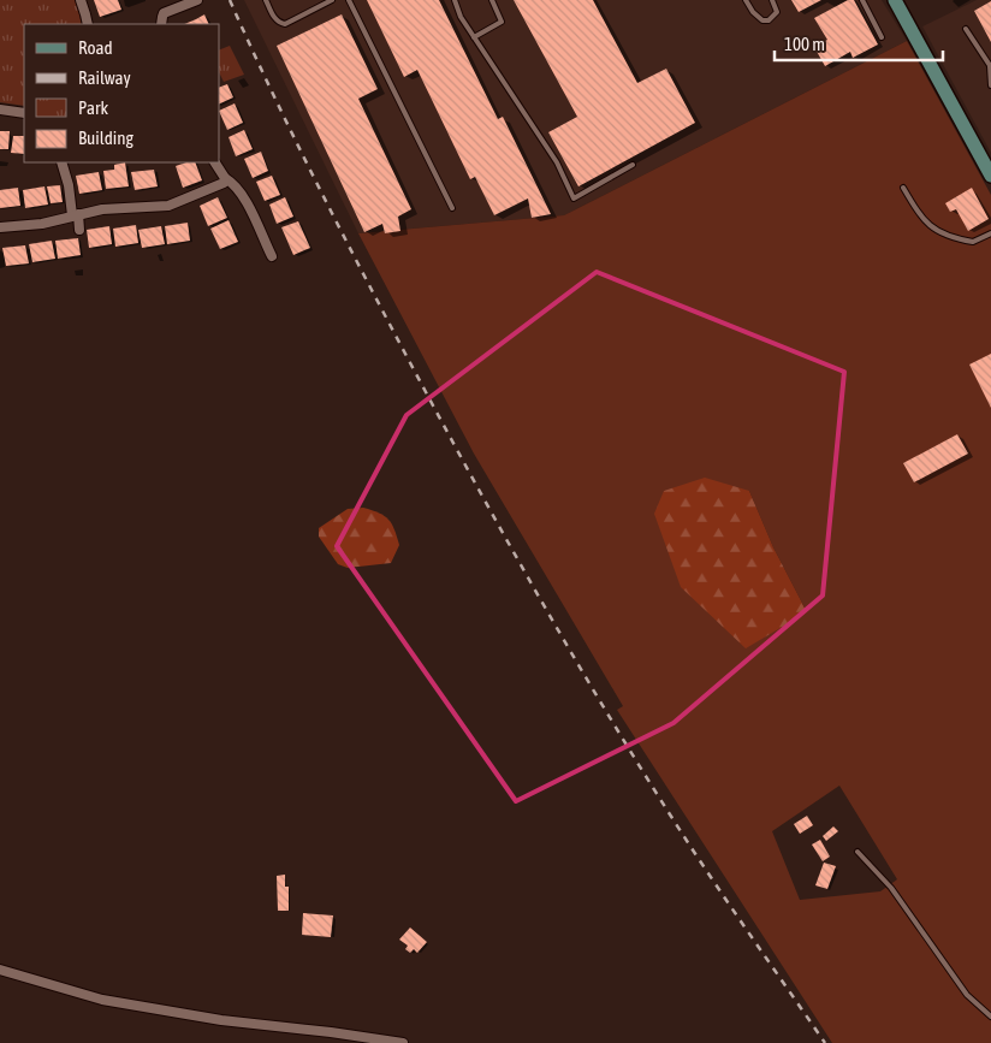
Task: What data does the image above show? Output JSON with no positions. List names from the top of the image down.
{
  "legend": [
    "Road",
    "Railway",
    "Park",
    "Building"
  ],
  "scale_bar": "100 m"
}
